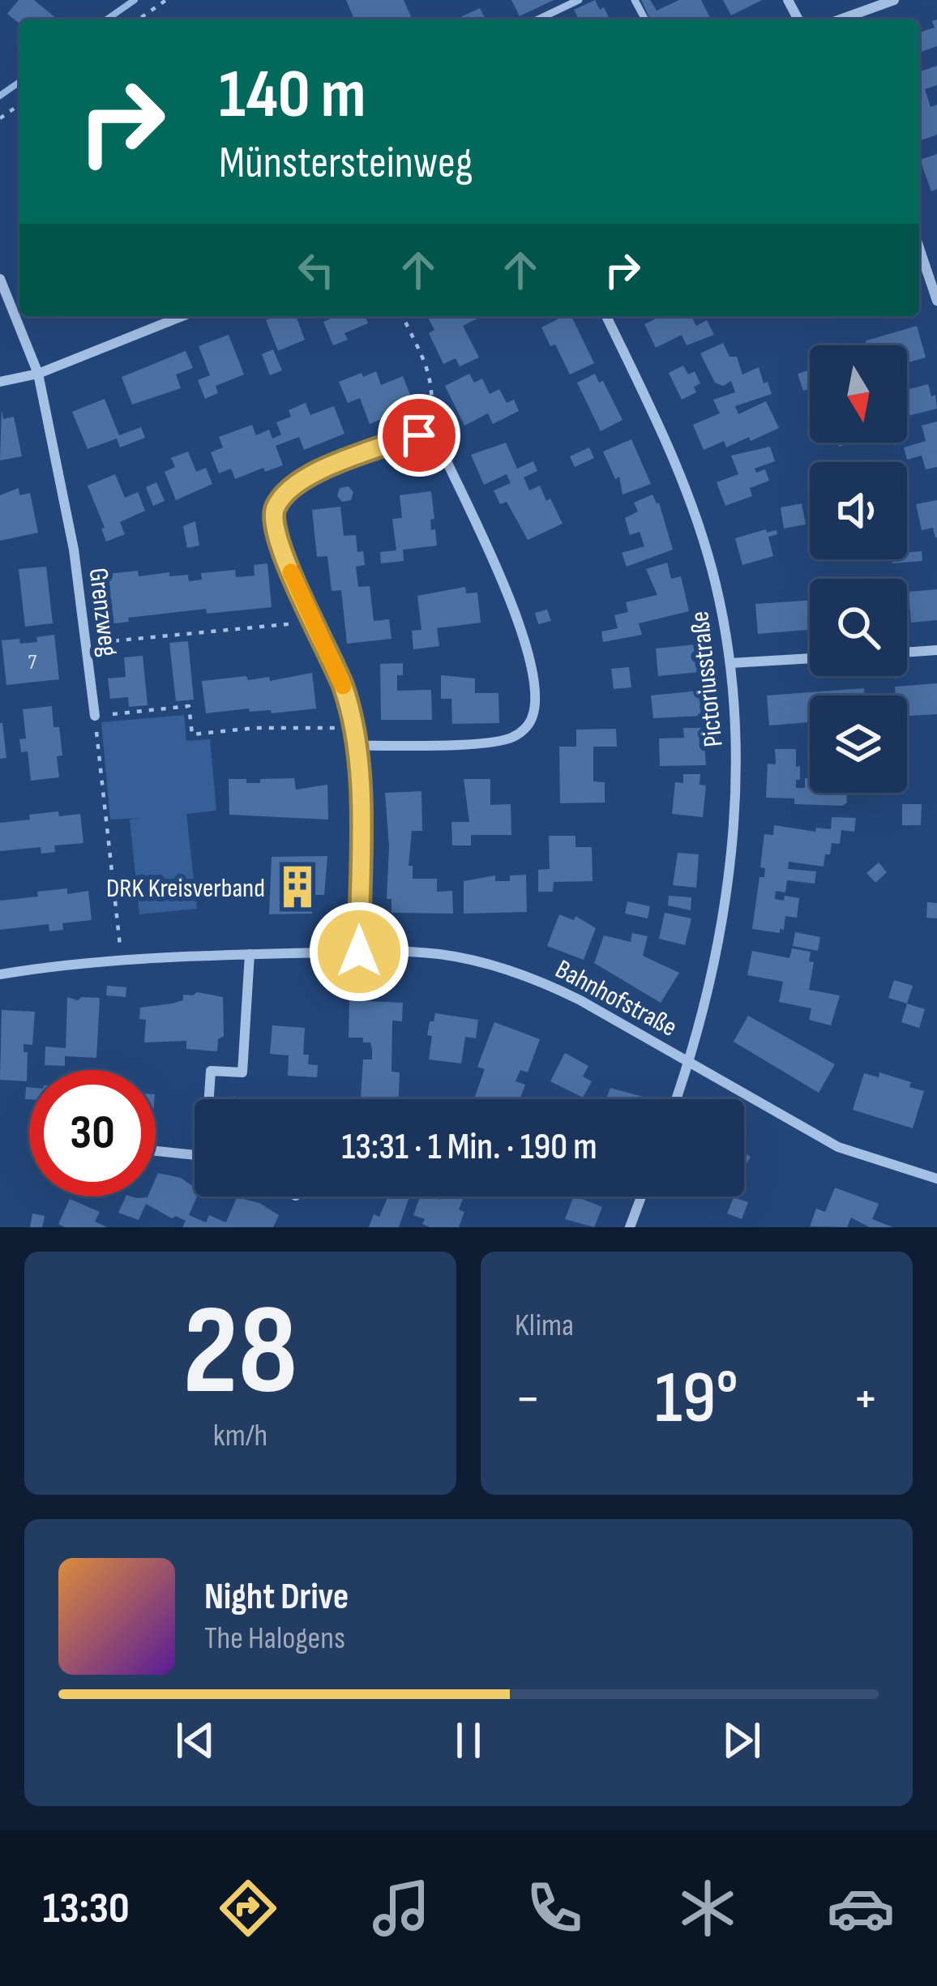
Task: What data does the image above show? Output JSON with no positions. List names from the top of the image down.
{
  "streets": {
    "street": ["Grenzweg", "Pictoriusstraße", "Bahnhofstraße"]
  },
  "crossings": [
    ["Pictoriusstraße", "Bahnhofstraße"]
  ],
  "places": {
    "building": ["DRK Kreisverband"]
  },
  "house_numbers": ["7"],
  "north": "bottom",
  "page": {
    "turn": ["140 m", "Münstersteinweg"],
    "limit": "30",
    "trip": "13:31 · 1 Min. · 190 m",
    "tile": [
      ["28", "km/h"],
      "Klima"
    ],
    "heat": ["−", "19°", "+"],
    "song": ["Night Drive", "The Halogens"],
    "tabs": "13:30"
  }
}
